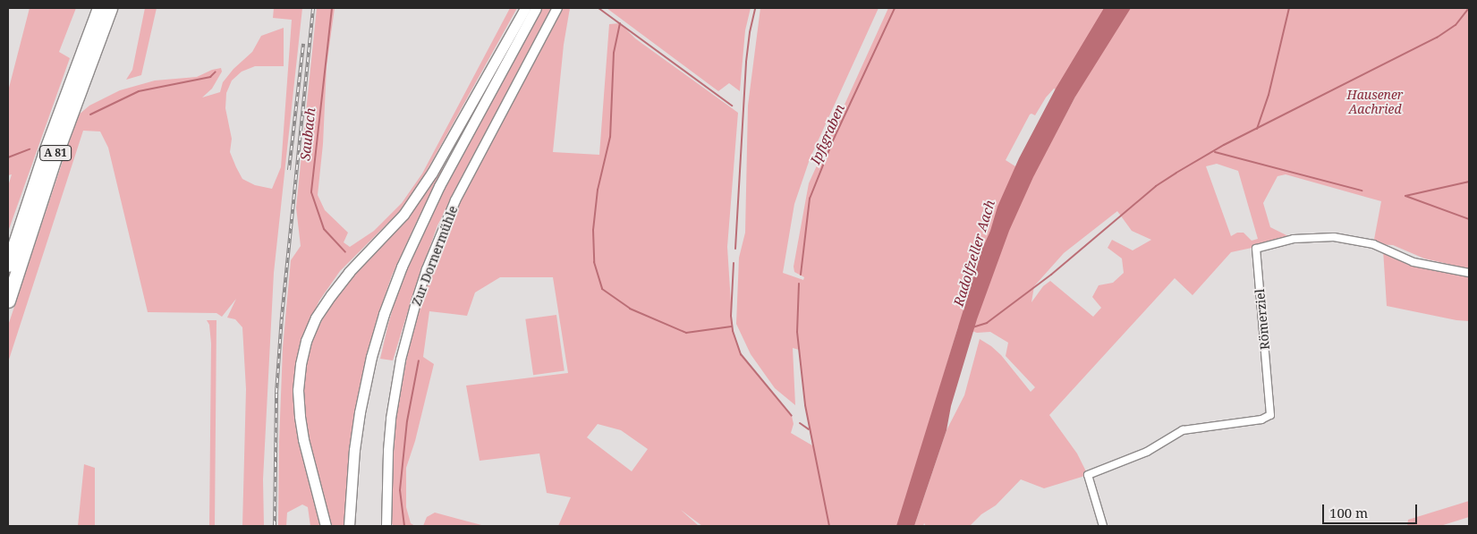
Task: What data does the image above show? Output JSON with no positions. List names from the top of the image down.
{
  "streets": {
    "highway": ["A 81"],
    "street": ["Zur Dornermühle", "Römerziel"]
  },
  "water": ["Saubach", "Ipfigraben", "Radolfzeller Aach"],
  "parks": ["Hausener Aachried"],
  "scale_bar": "100 m"
}
